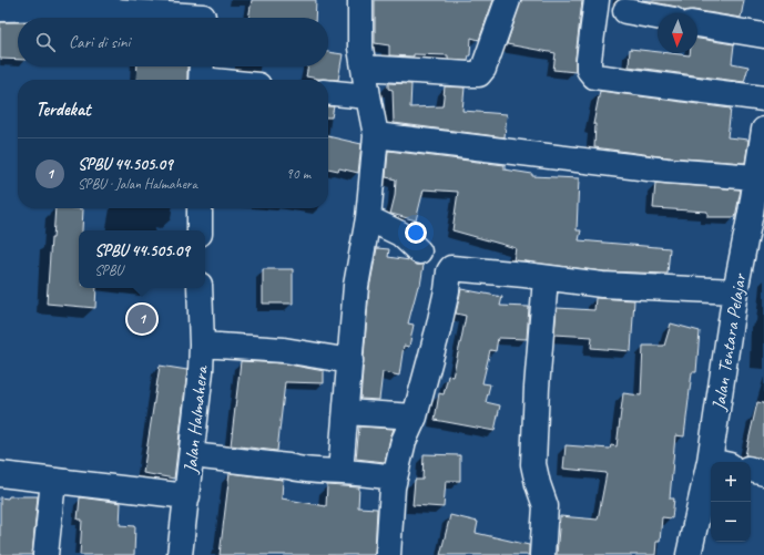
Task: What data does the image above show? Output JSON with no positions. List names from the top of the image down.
{
  "streets": {
    "street": ["Jalan Tentara Pelajar", "Jalan Halmahera"]
  },
  "north": "bottom",
  "page": {
    "search": "Cari di sini",
    "heading": "Terdekat",
    "list": [
      {
        "mark": "1",
        "name": "SPBU 44.505.09",
        "note": "SPBU · Jalan Halmahera",
        "value": "90 m"
      }
    ],
    "popup": ["SPBU 44.505.09", "SPBU"],
    "pins": "1",
    "map_buttons": ["+", "−"]
  }
}
